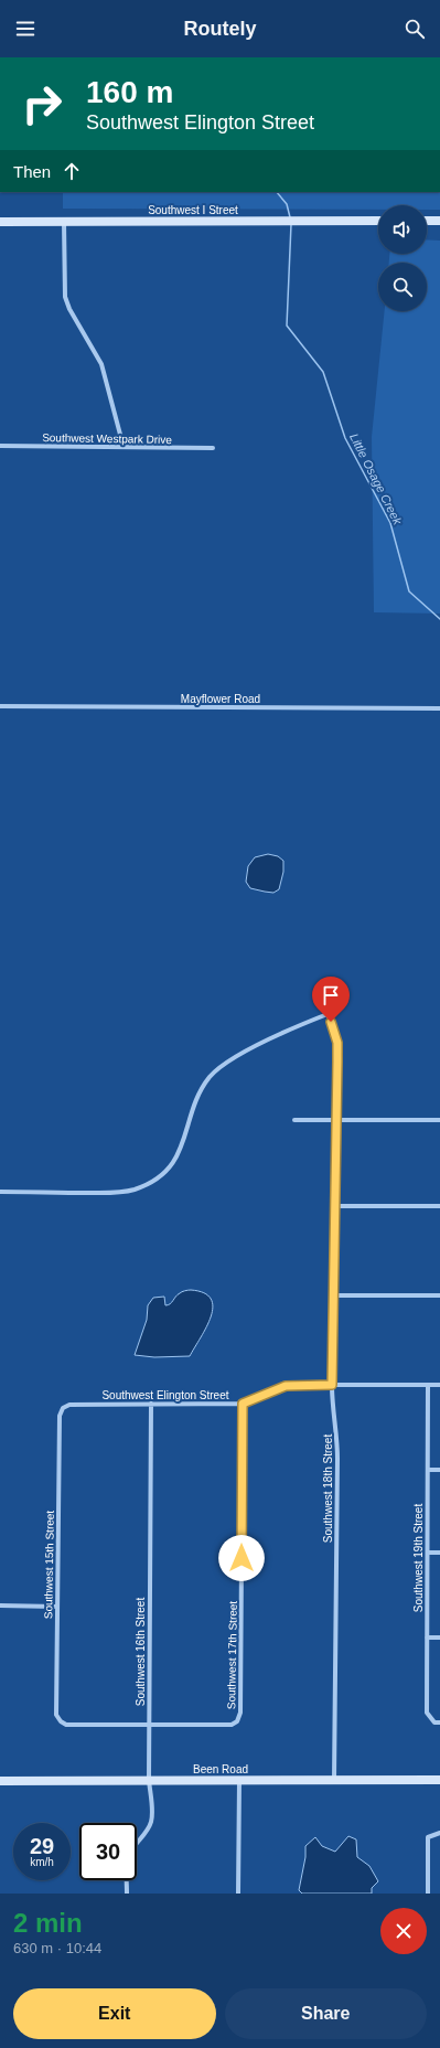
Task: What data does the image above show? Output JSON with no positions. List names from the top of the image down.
{
  "streets": {
    "street": [
      "Southwest I Street",
      "Southwest Westpark Drive",
      "Mayflower Road",
      "Southwest Elington Street",
      "Southwest 18th Street",
      "Southwest 19th Street",
      "Southwest 15th Street",
      "Southwest 16th Street",
      "Southwest 17th Street",
      "Been Road"
    ]
  },
  "crossings": [
    ["Southwest Elington Street", "Southwest 18th Street"],
    ["Southwest Elington Street", "Southwest 19th Street"],
    ["Southwest Elington Street", "Southwest 15th Street"],
    ["Southwest Elington Street", "Southwest 16th Street"],
    ["Southwest Elington Street", "Southwest 17th Street"],
    ["Southwest 18th Street", "Been Road"],
    ["Southwest 15th Street", "Southwest 16th Street"],
    ["Southwest 15th Street", "Southwest 17th Street"],
    ["Southwest 16th Street", "Southwest 17th Street"],
    ["Southwest 16th Street", "Been Road"]
  ],
  "water": ["Little Osage Creek"],
  "page": {
    "header": "Routely",
    "turn": ["160 m", "Southwest Elington Street"],
    "then": "Then",
    "speed": "29 km/h",
    "limit": "30",
    "heading": ["2 min", "630 m · 10:44"],
    "buttons": ["Exit", "Share"]
  }
}
